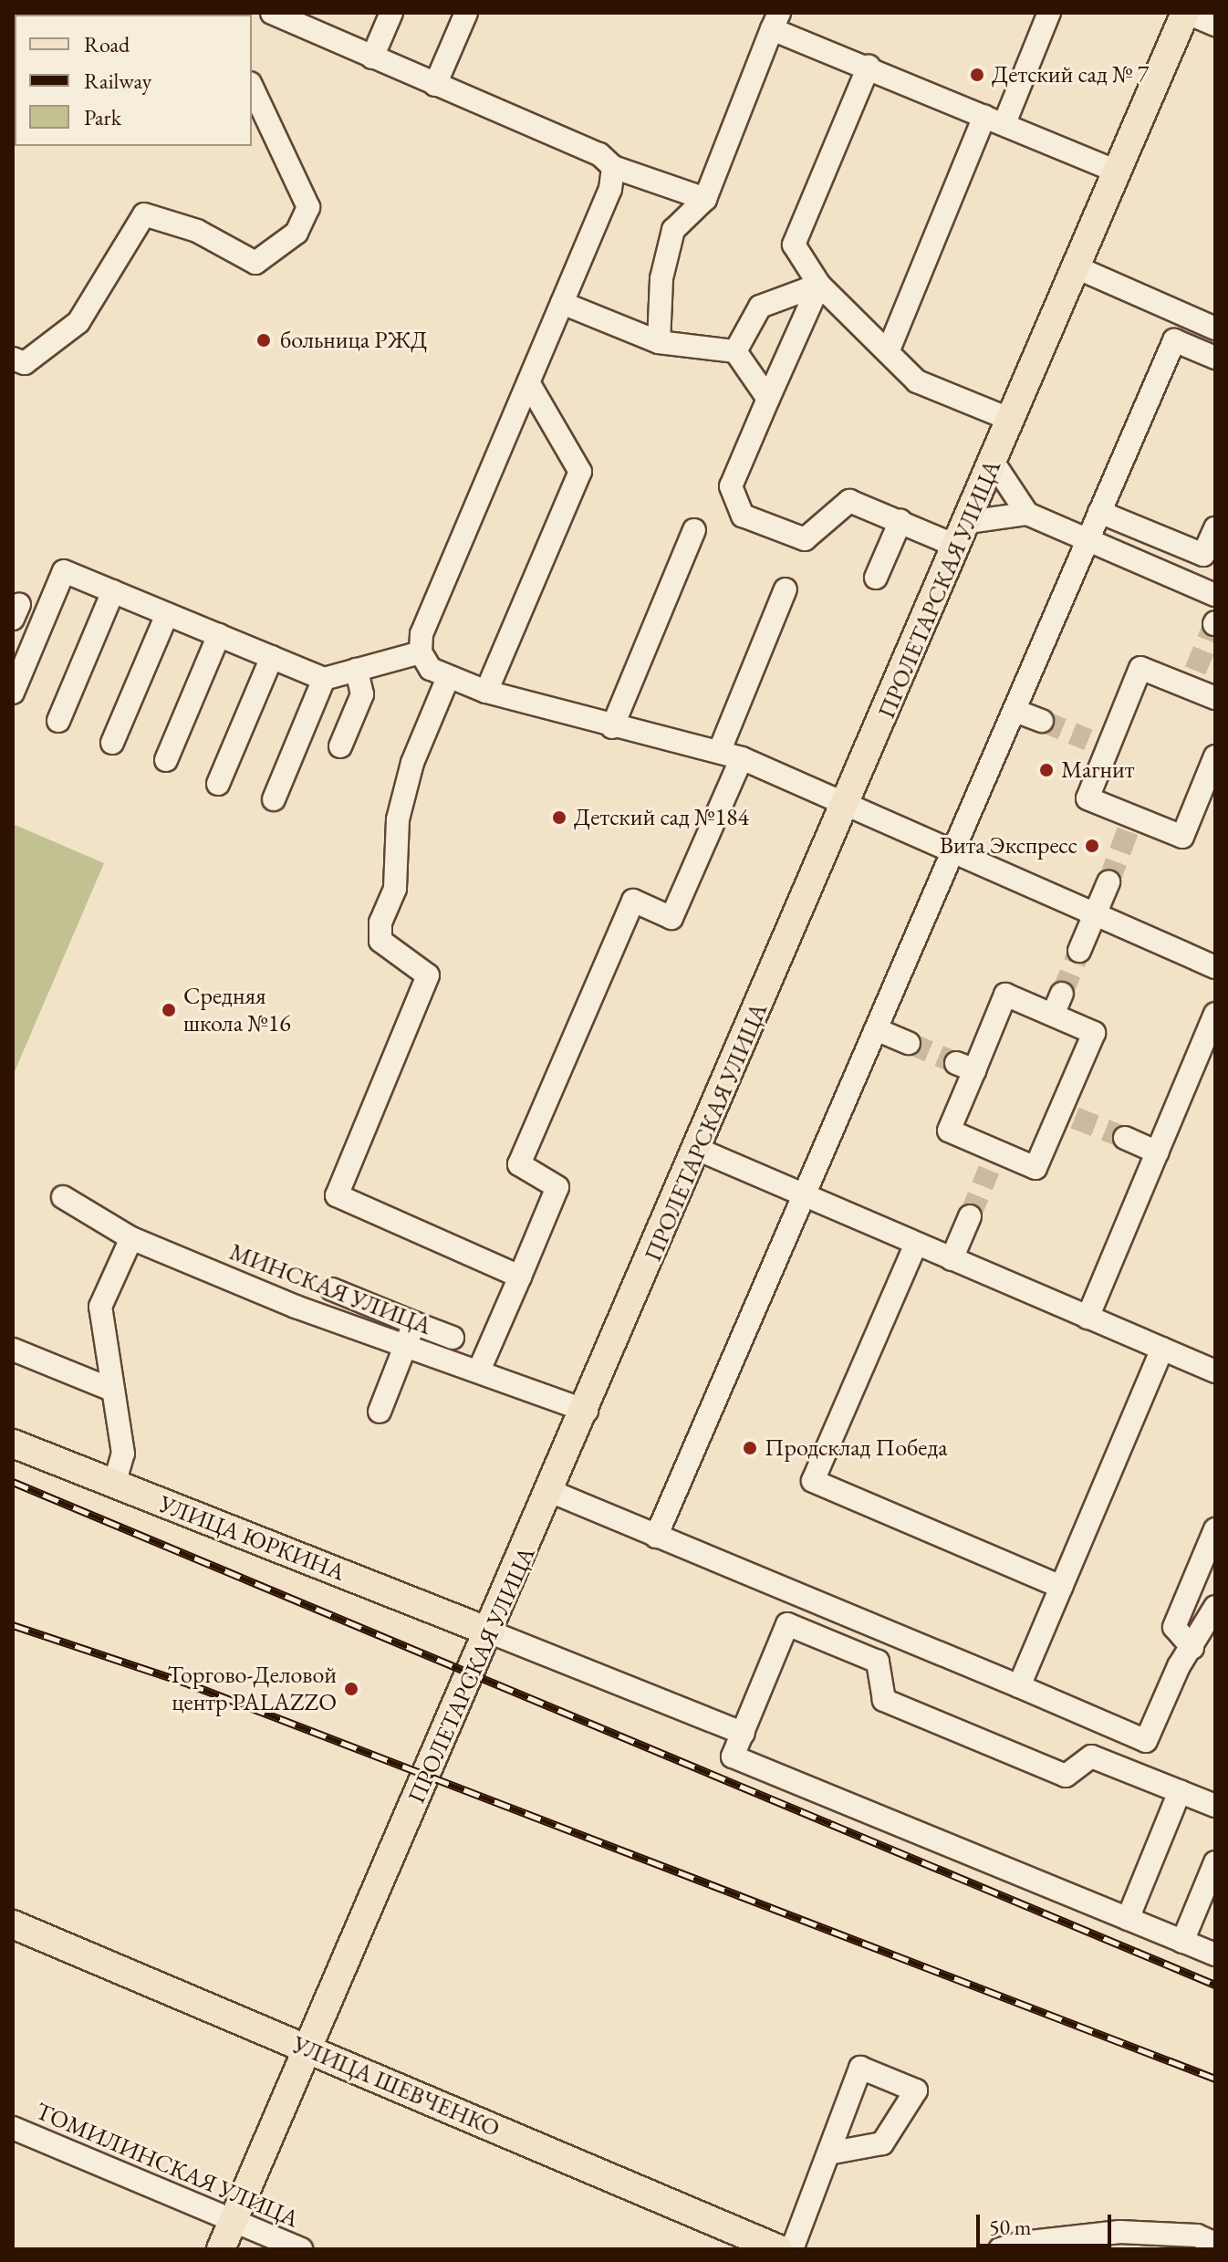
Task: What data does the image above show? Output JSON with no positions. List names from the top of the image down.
{
  "streets": {
    "main road": ["ПРОЛЕТАРСКАЯ УЛИЦА", "УЛИЦА ЮРКИНА", "УЛИЦА ШЕВЧЕНКО"],
    "street": ["МИНСКАЯ УЛИЦА", "ТОМИЛИНСКАЯ УЛИЦА"]
  },
  "crossings": [
    ["ПРОЛЕТАРСКАЯ УЛИЦА", "МИНСКАЯ УЛИЦА"],
    ["ПРОЛЕТАРСКАЯ УЛИЦА", "УЛИЦА ЮРКИНА"],
    ["ПРОЛЕТАРСКАЯ УЛИЦА", "УЛИЦА ШЕВЧЕНКО"],
    ["ПРОЛЕТАРСКАЯ УЛИЦА", "ТОМИЛИНСКАЯ УЛИЦА"]
  ],
  "places": [
    "Детский сад № 7",
    "больница РЖД",
    "Магнит",
    "Детский сад №184",
    "Вита Экспресс",
    "Средняя школа №16",
    "Продсклад Победа",
    "Торгово-Деловой центр PALAZZO"
  ],
  "legend": ["Road", "Railway", "Park"],
  "scale_bar": "50 m"
}
